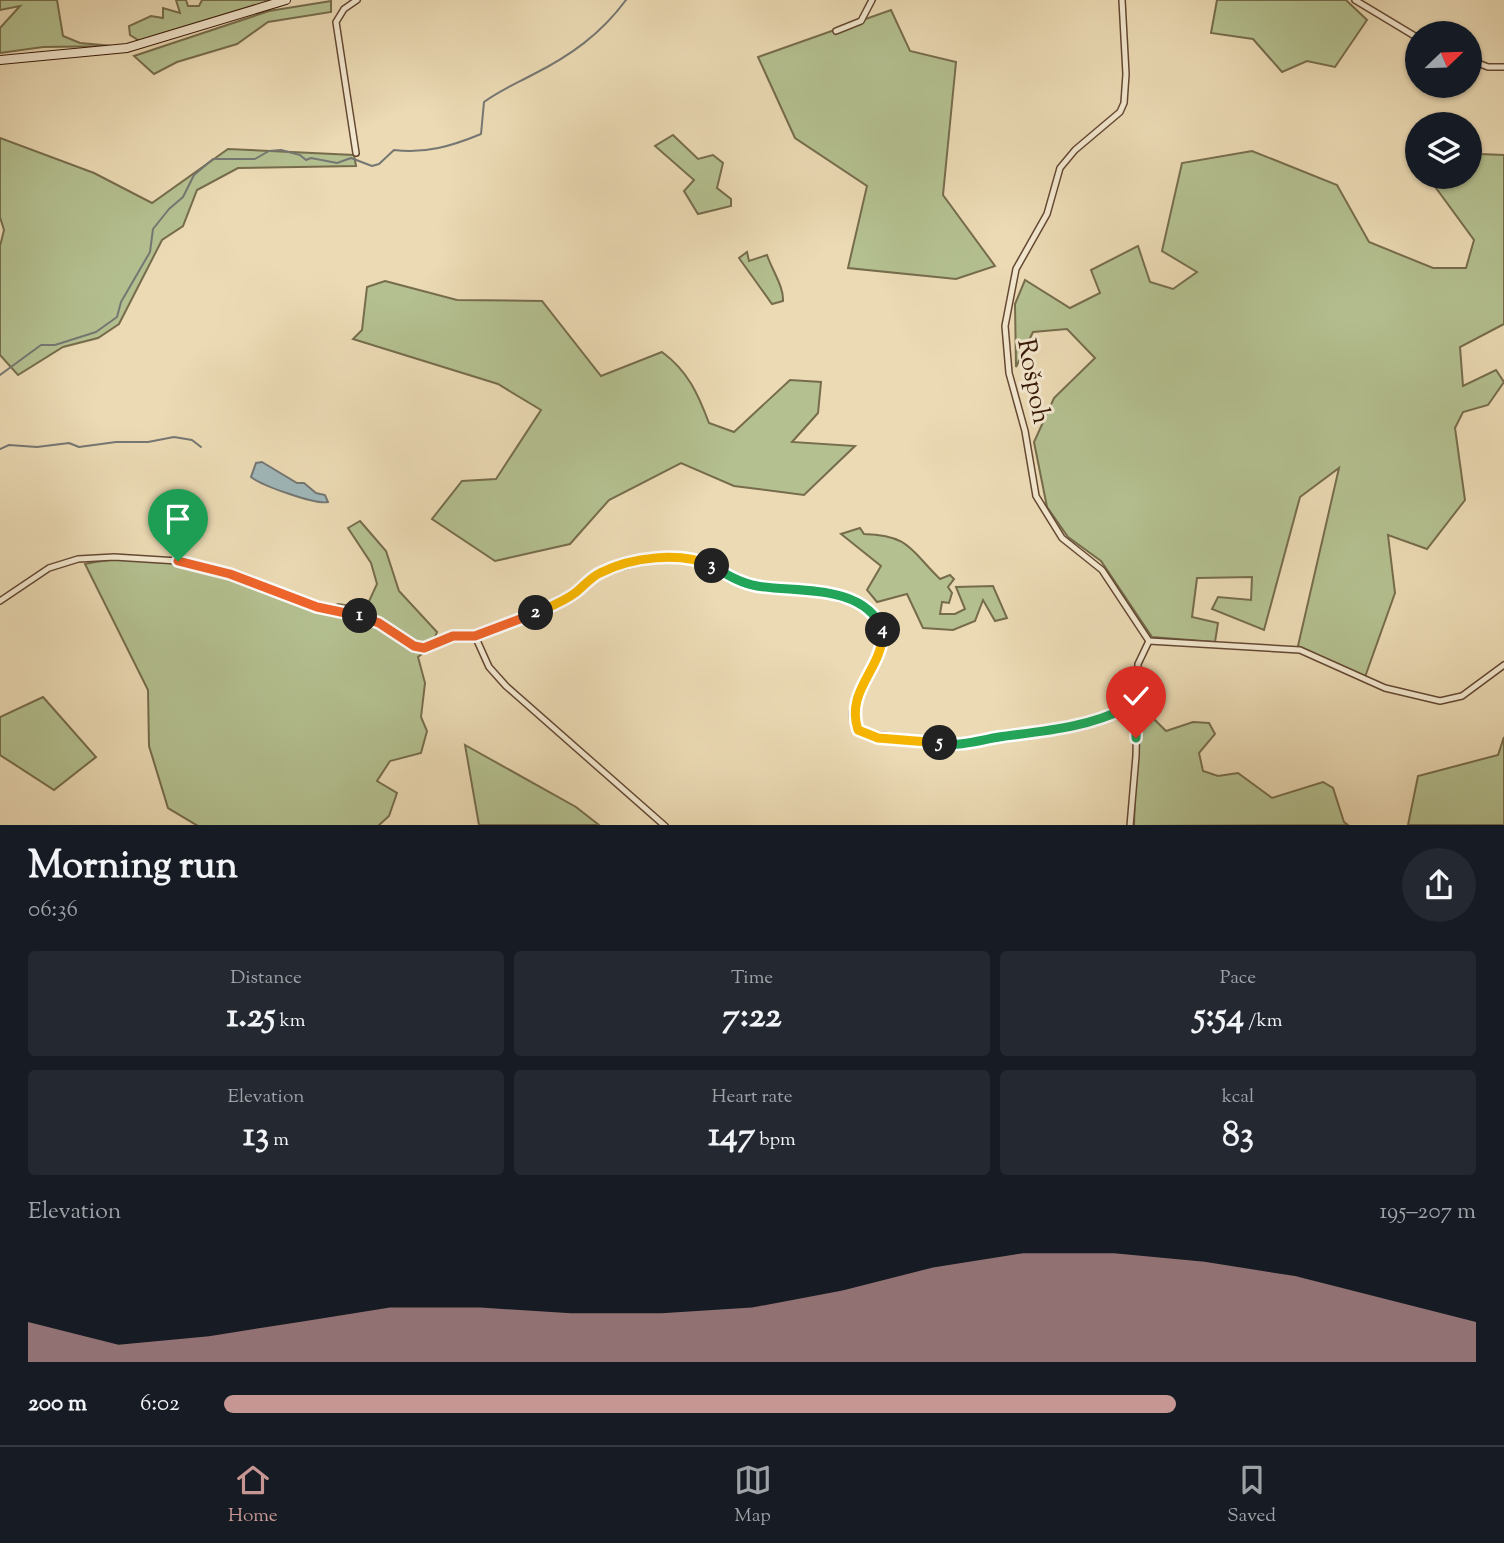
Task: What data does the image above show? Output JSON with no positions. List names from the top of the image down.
{
  "streets": {
    "street": ["Rošpoh"]
  },
  "north": "top right",
  "page": {
    "pins": [
      "3",
      "2",
      "1",
      "4",
      "5"
    ],
    "heading": ["Morning run", "06:36"],
    "stats": [
      ["Distance", "1.25 km"],
      ["Time", "7:22"],
      ["Pace", "5:54 /km"],
      ["Elevation", "13 m"],
      ["Heart rate", "147 bpm"],
      ["kcal", "83"]
    ],
    "chart": ["Elevation", "195–207 m"],
    "list": [
      {
        "name": "200 m",
        "note": "6:02"
      }
    ],
    "tabs": ["Home", "Map", "Saved"]
  }
}
